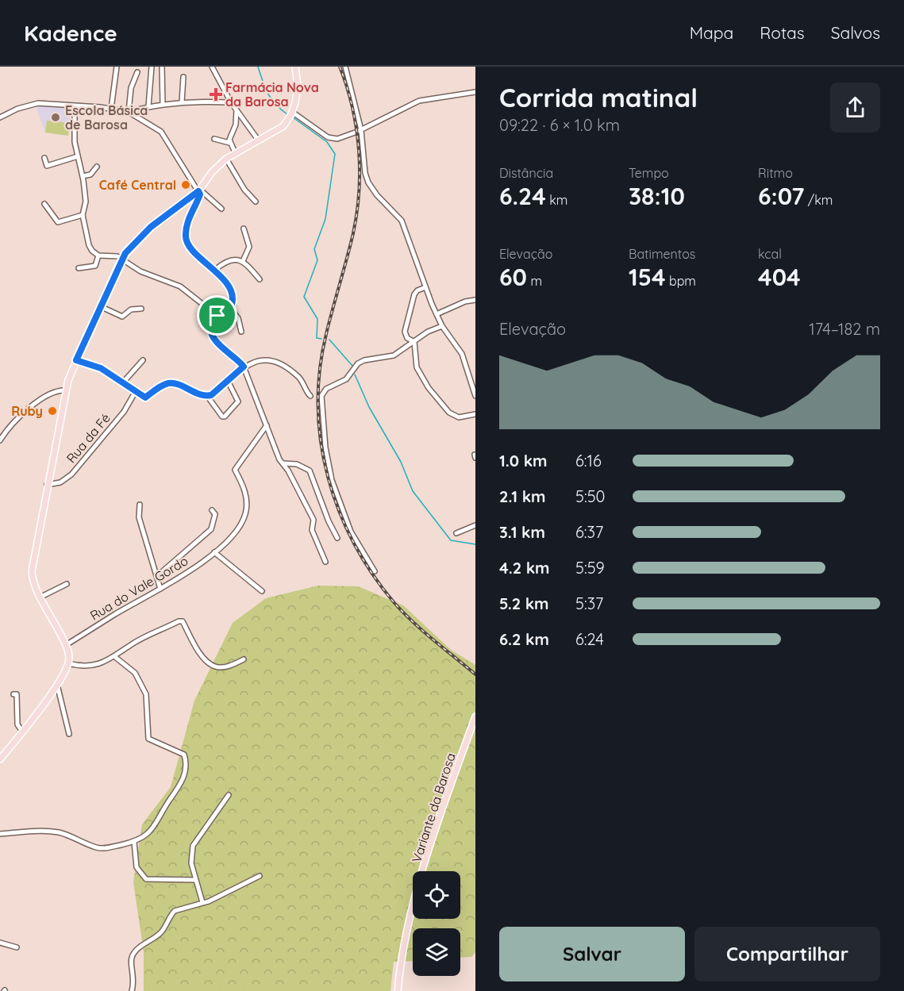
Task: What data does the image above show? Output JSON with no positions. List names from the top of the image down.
{
  "streets": {
    "main road": ["Variante da Barosa"],
    "street": ["Rua da Fé", "Rua do Vale Gordo"]
  },
  "places": {
    "health": ["Farmácia Nova da Barosa"],
    "other": ["Escola Básica de Barosa", "Café Central", "Ruby"]
  },
  "page": {
    "header": "Kadence",
    "nav": ["Mapa", "Rotas", "Salvos"],
    "heading": ["Corrida matinal", "09:22 · 6 × 1.0 km"],
    "stats": [
      ["Distância", "6.24 km"],
      ["Tempo", "38:10"],
      ["Ritmo", "6:07 /km"],
      ["Elevação", "60 m"],
      ["Batimentos", "154 bpm"],
      ["kcal", "404"]
    ],
    "chart": ["Elevação", "174–182 m"],
    "list": [
      {
        "name": "1.0 km",
        "note": "6:16"
      },
      {
        "name": "2.1 km",
        "note": "5:50"
      },
      {
        "name": "3.1 km",
        "note": "6:37"
      },
      {
        "name": "4.2 km",
        "note": "5:59"
      },
      {
        "name": "5.2 km",
        "note": "5:37"
      },
      {
        "name": "6.2 km",
        "note": "6:24"
      }
    ],
    "buttons": ["Salvar", "Compartilhar"]
  }
}
